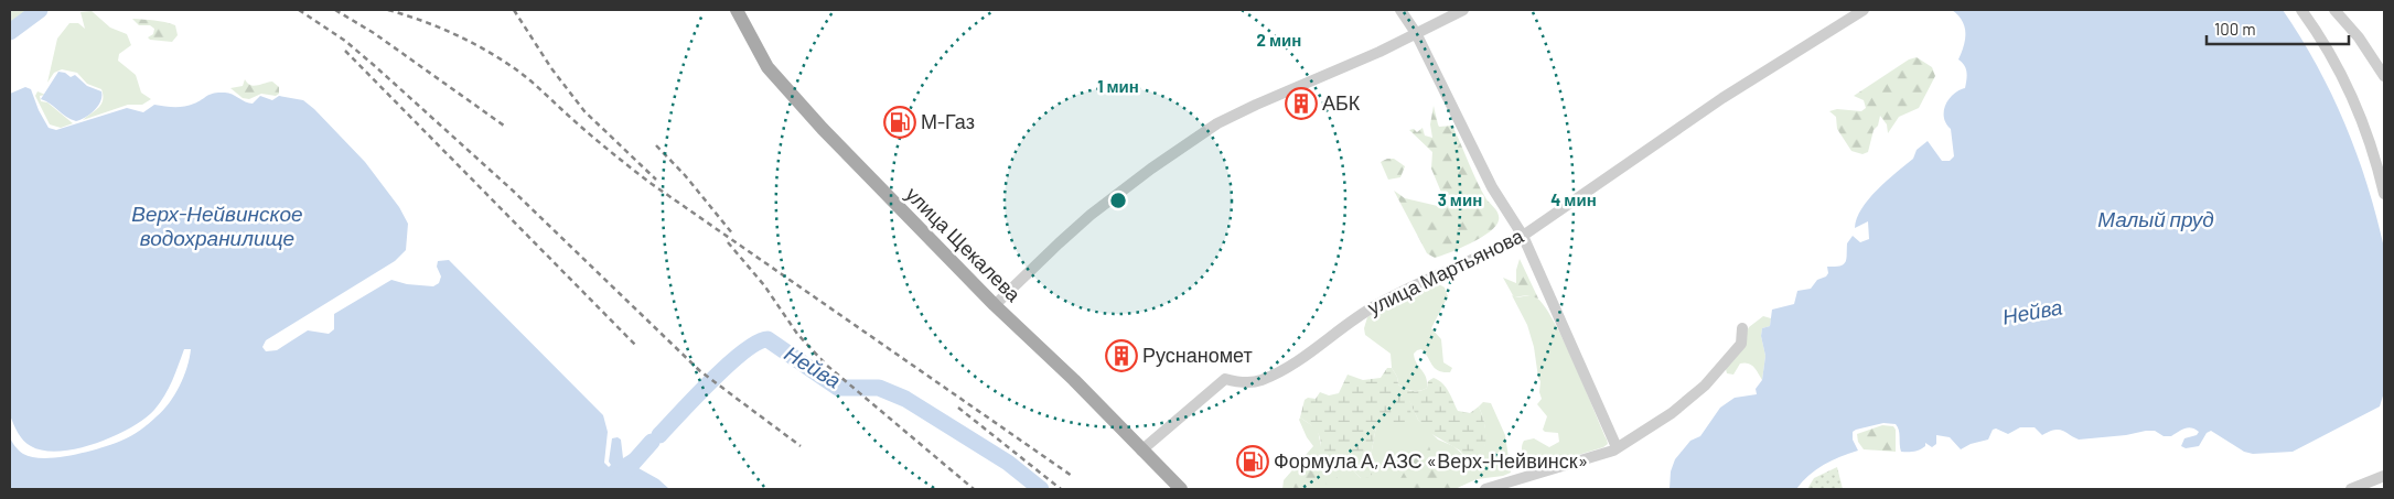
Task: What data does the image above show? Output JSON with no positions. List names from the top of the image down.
{
  "streets": {
    "main road": ["улица Щекалева"],
    "street": ["улица Мартьянова"]
  },
  "crossings": [
    ["улица Щекалева", "улица Мартьянова"]
  ],
  "water": ["Верх-Нейвинское водохранилище", "Малый пруд", "Нейва"],
  "places": {
    "building": ["АБК", "Руснаномет"],
    "fuel station": ["М-Газ", "Формула А, АЗС «Верх-Нейвинск»"]
  },
  "scale_bar": "100 m",
  "rings": [
    "2 мин",
    "1 мин",
    "3 мин",
    "4 мин"
  ]
}
